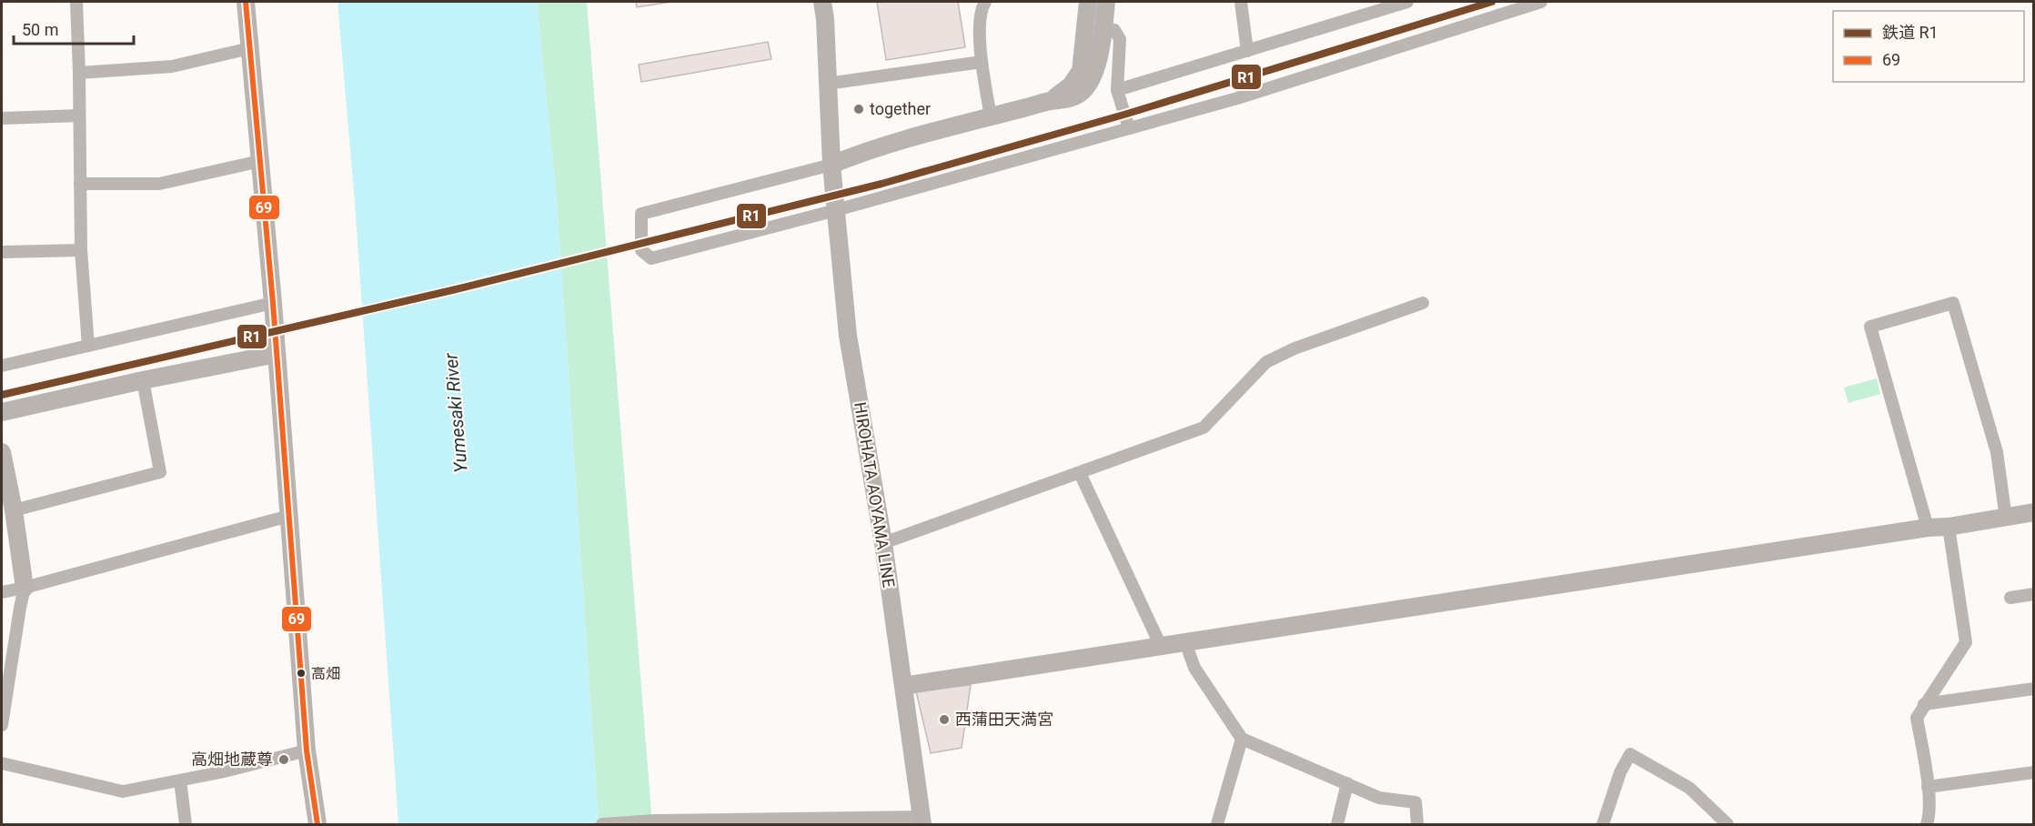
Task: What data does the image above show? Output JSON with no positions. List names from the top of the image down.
{
  "streets": {
    "main road": ["HIROHATA AOYAMA LINE"]
  },
  "water": ["Yumesaki River"],
  "places": [
    "together",
    "高畑",
    "西蒲田天満宮",
    "高畑地蔵尊"
  ],
  "lines": ["rail line R1", "transit line 69"],
  "legend": ["鉄道 R1", "69"],
  "scale_bar": "50 m"
}
